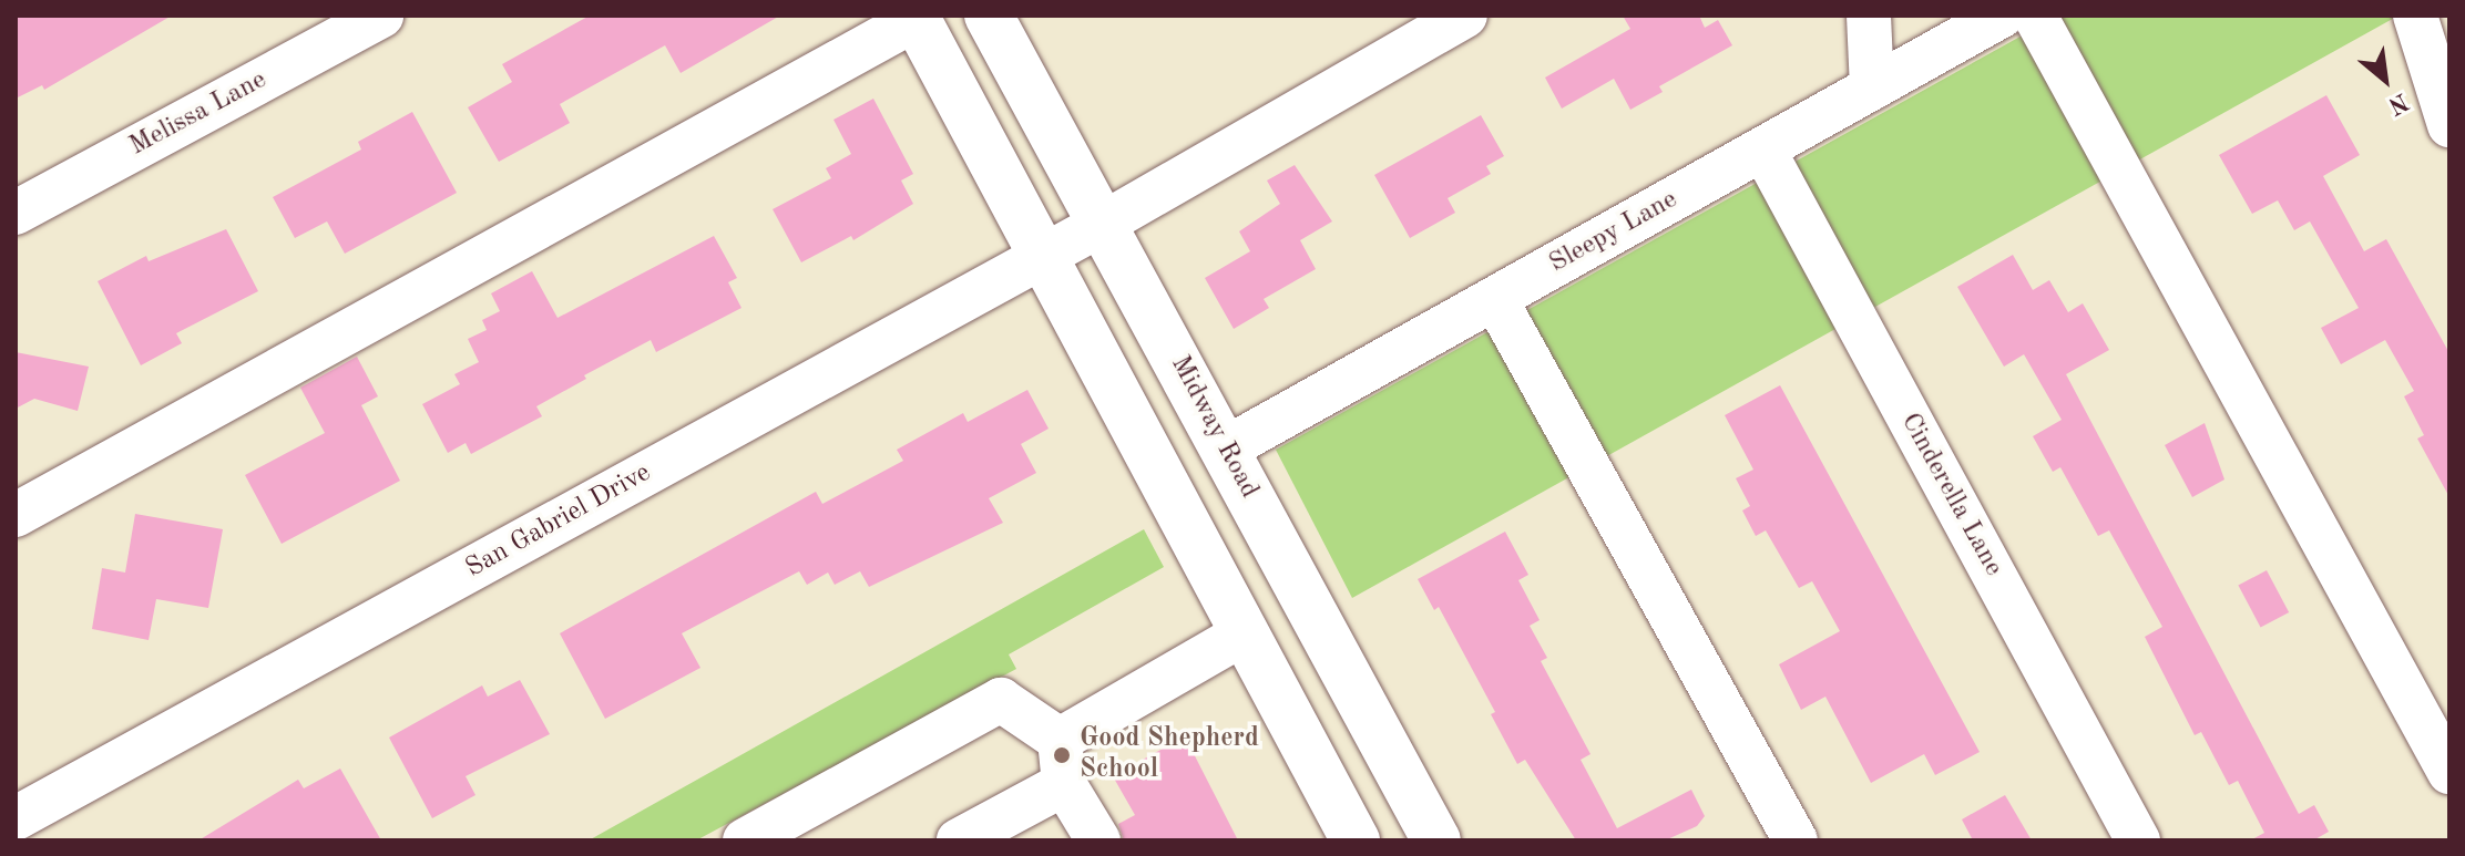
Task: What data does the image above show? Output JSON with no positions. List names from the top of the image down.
{
  "streets": {
    "main road": ["Midway Road"],
    "street": [
      "Melissa Lane",
      "Sleepy Lane",
      "Cinderella Lane",
      "San Gabriel Drive"
    ]
  },
  "crossings": [
    ["Sleepy Lane", "Midway Road"],
    ["Sleepy Lane", "Cinderella Lane"],
    ["Midway Road", "San Gabriel Drive"]
  ],
  "places": ["Good Shepherd School"],
  "north": "bottom right"
}
